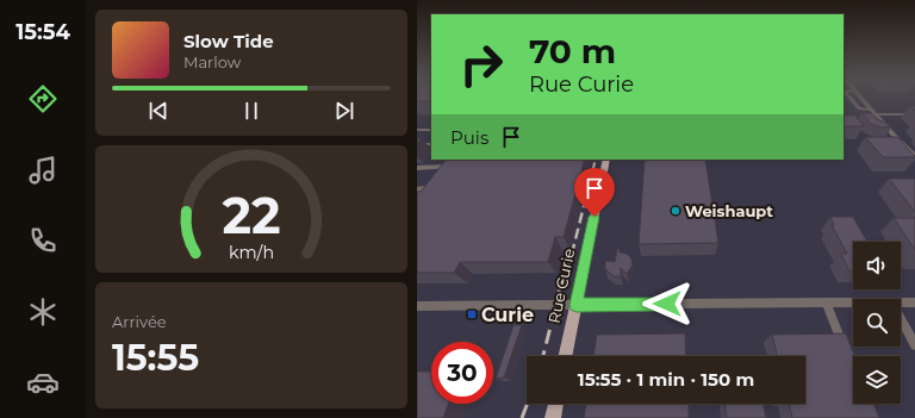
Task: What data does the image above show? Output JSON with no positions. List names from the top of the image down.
{
  "streets": {
    "main road": ["Rue Curie"]
  },
  "places": {
    "other": ["Weishaupt"],
    "transit": ["Curie"]
  },
  "page": {
    "tabs": "15:54",
    "turn": ["70 m", "Rue Curie"],
    "song": ["Slow Tide", "Marlow"],
    "then": "Puis",
    "tile": ["Arrivée", "15:55"],
    "limit": "30",
    "trip": "15:55 · 1 min · 150 m",
    "gauge": ["22", "km/h"]
  }
}
